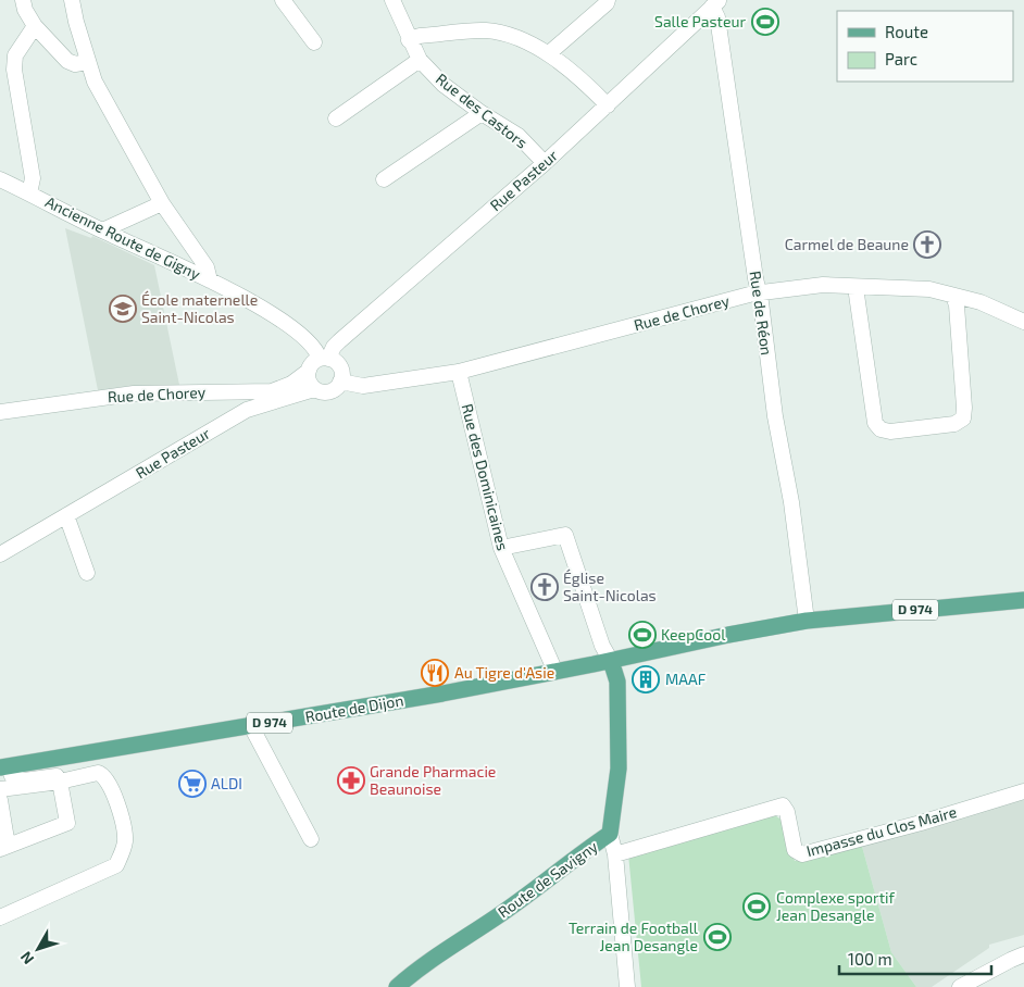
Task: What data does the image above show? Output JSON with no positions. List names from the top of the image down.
{
  "streets": {
    "main road": ["D 974", "Route de Dijon", "Route de Savigny"],
    "street": [
      "Rue des Castors",
      "Rue Pasteur",
      "Ancienne Route de Gigny",
      "Rue de Chorey",
      "Rue de Réon",
      "Rue des Dominicaines",
      "Impasse du Clos Maire"
    ]
  },
  "crossings": [
    ["Rue des Castors", "Rue Pasteur"],
    ["Rue Pasteur", "Ancienne Route de Gigny"],
    ["Rue Pasteur", "Rue de Chorey"],
    ["Rue Pasteur", "Rue de Réon"],
    ["Ancienne Route de Gigny", "Rue de Chorey"],
    ["Rue de Chorey", "Rue de Réon"],
    ["Rue de Chorey", "Rue des Dominicaines"],
    ["Rue de Réon", "D 974"],
    ["Rue des Dominicaines", "Route de Dijon"],
    ["D 974", "Route de Dijon"],
    ["D 974", "Route de Savigny"],
    ["Route de Dijon", "Route de Savigny"]
  ],
  "places": {
    "sports": [
      "Salle Pasteur",
      "KeepCool",
      "Complexe sportif Jean Desangle",
      "Terrain de Football Jean Desangle"
    ],
    "church": ["Carmel de Beaune", "Église Saint-Nicolas"],
    "school or university": ["École maternelle Saint-Nicolas"],
    "restaurant": ["Au Tigre d'Asie"],
    "building": ["MAAF"],
    "pharmacy": ["Grande Pharmacie Beaunoise"],
    "supermarket": ["ALDI"]
  },
  "legend": ["Route", "Parc"],
  "scale_bar": "100 m",
  "north": "bottom left"
}
